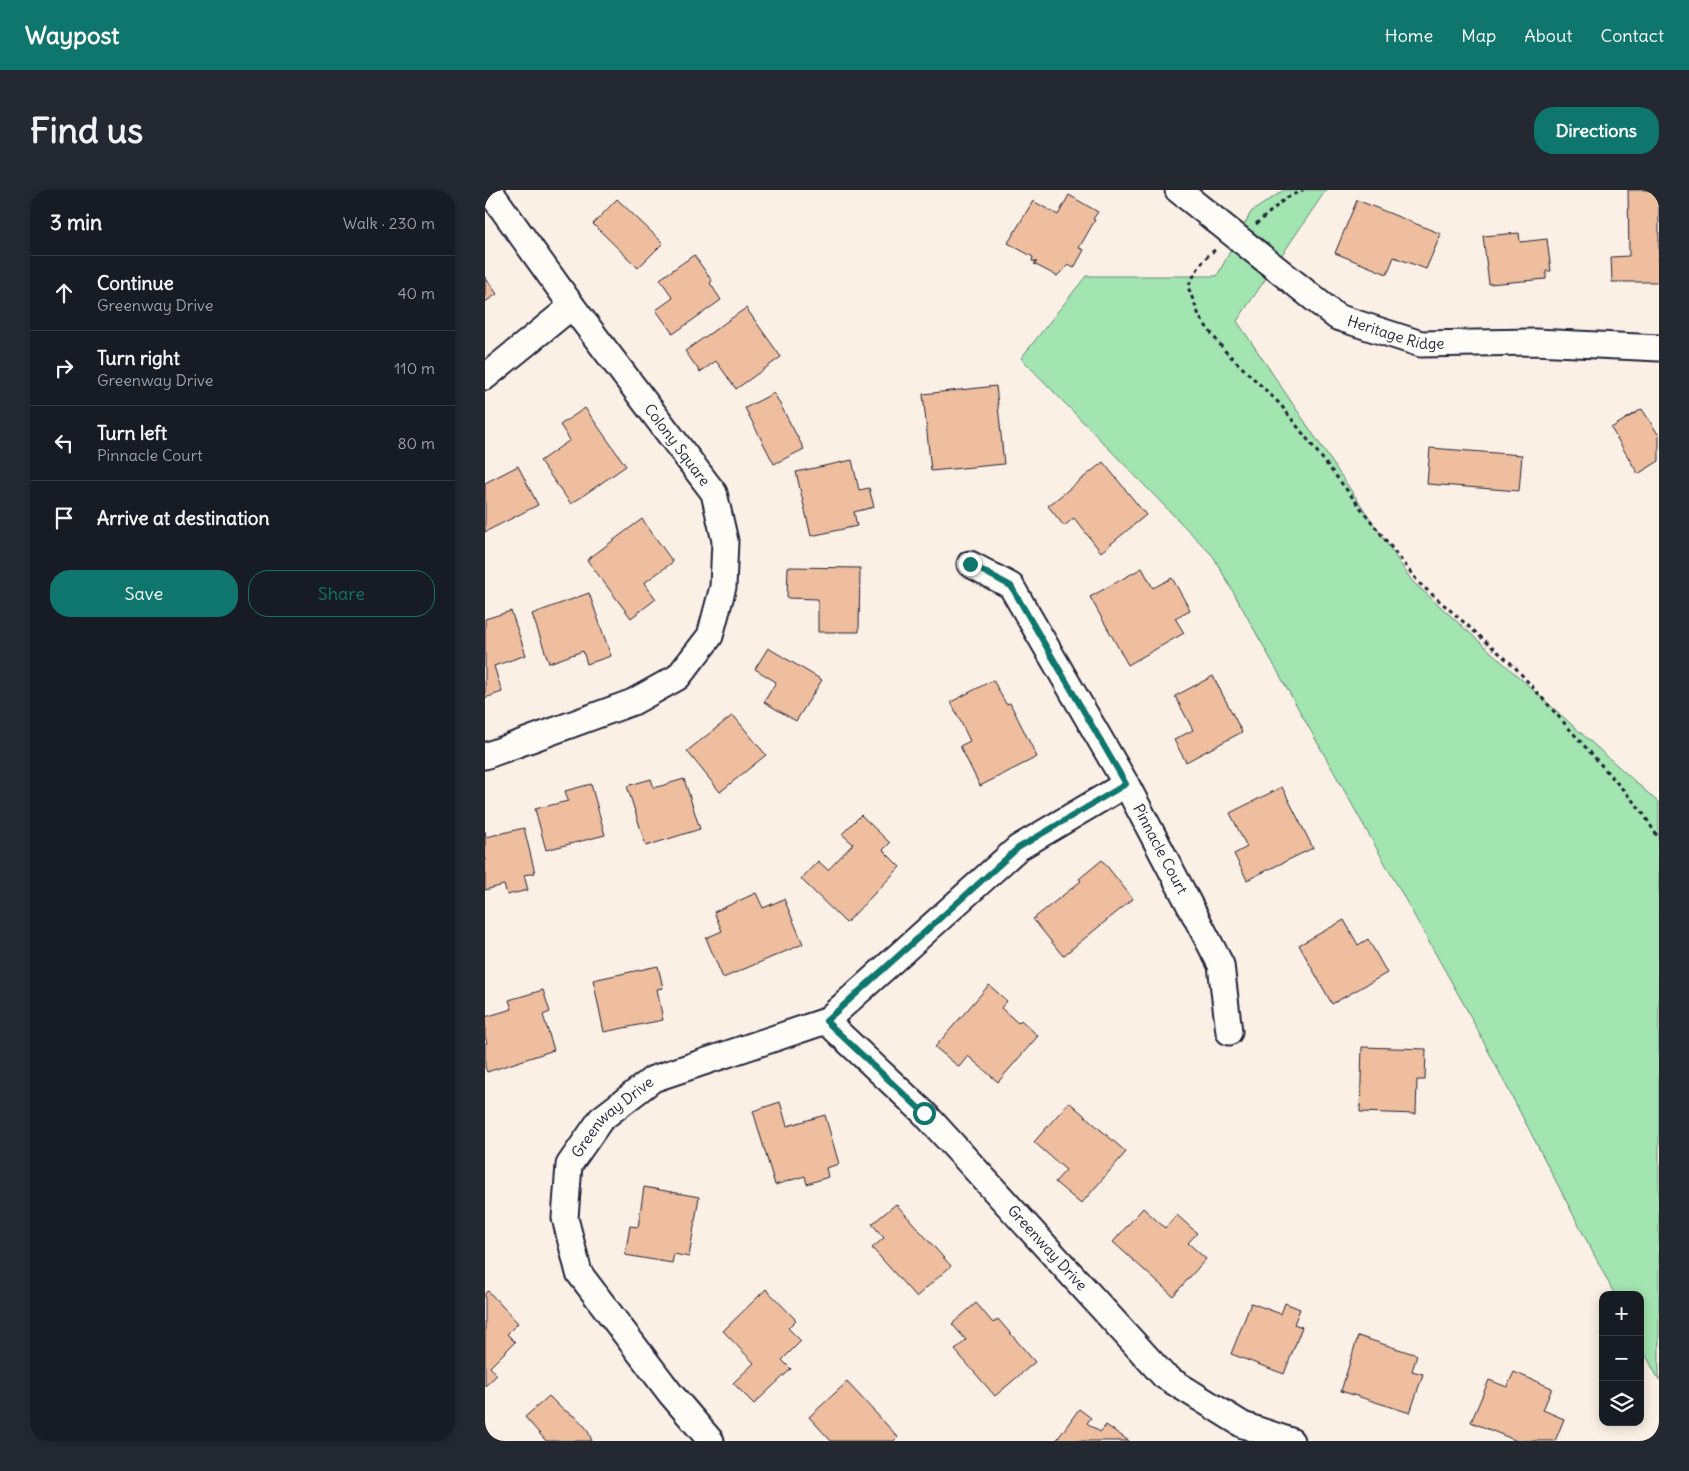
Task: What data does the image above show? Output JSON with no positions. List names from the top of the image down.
{
  "streets": {
    "street": [
      "Heritage Ridge",
      "Colony Square",
      "Pinnacle Court",
      "Greenway Drive"
    ]
  },
  "crossings": [
    ["Pinnacle Court", "Greenway Drive"]
  ],
  "page": {
    "header": "Waypost",
    "nav": [
      "Home",
      "Map",
      "About",
      "Contact"
    ],
    "buttons": [
      "Directions",
      ["Save", "Share"]
    ],
    "title": "Find us",
    "heading": ["3 min", "Walk · 230 m"],
    "list": [
      ["Continue", "Greenway Drive", "40 m"],
      ["Turn right", "Greenway Drive", "110 m"],
      ["Turn left", "Pinnacle Court", "80 m"],
      "Arrive at destination"
    ],
    "map_buttons": ["+", "−"]
  }
}
